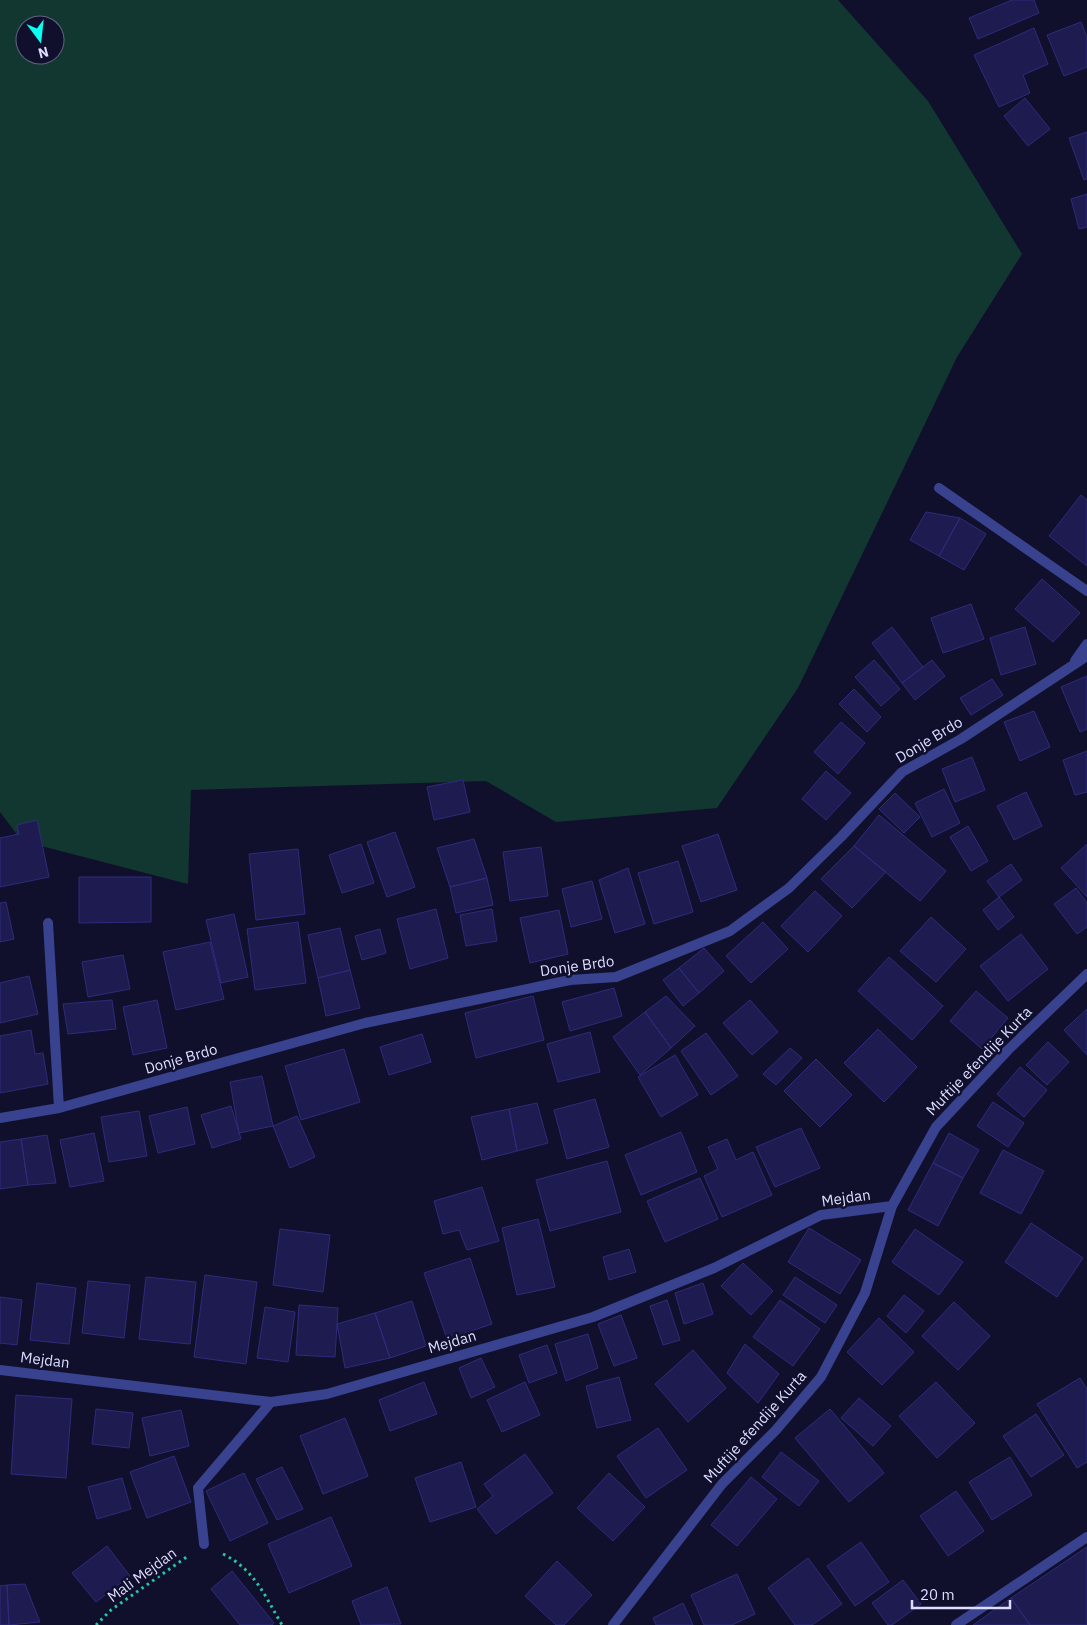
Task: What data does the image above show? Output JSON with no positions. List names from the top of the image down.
{
  "streets": {
    "street": ["Donje Brdo", "Muftije efendije Kurta", "Mejdan"],
    "path": ["Mali Mejdan"]
  },
  "crossings": [
    ["Muftije efendije Kurta", "Mejdan"]
  ],
  "scale_bar": "20 m",
  "north": "bottom"
}
